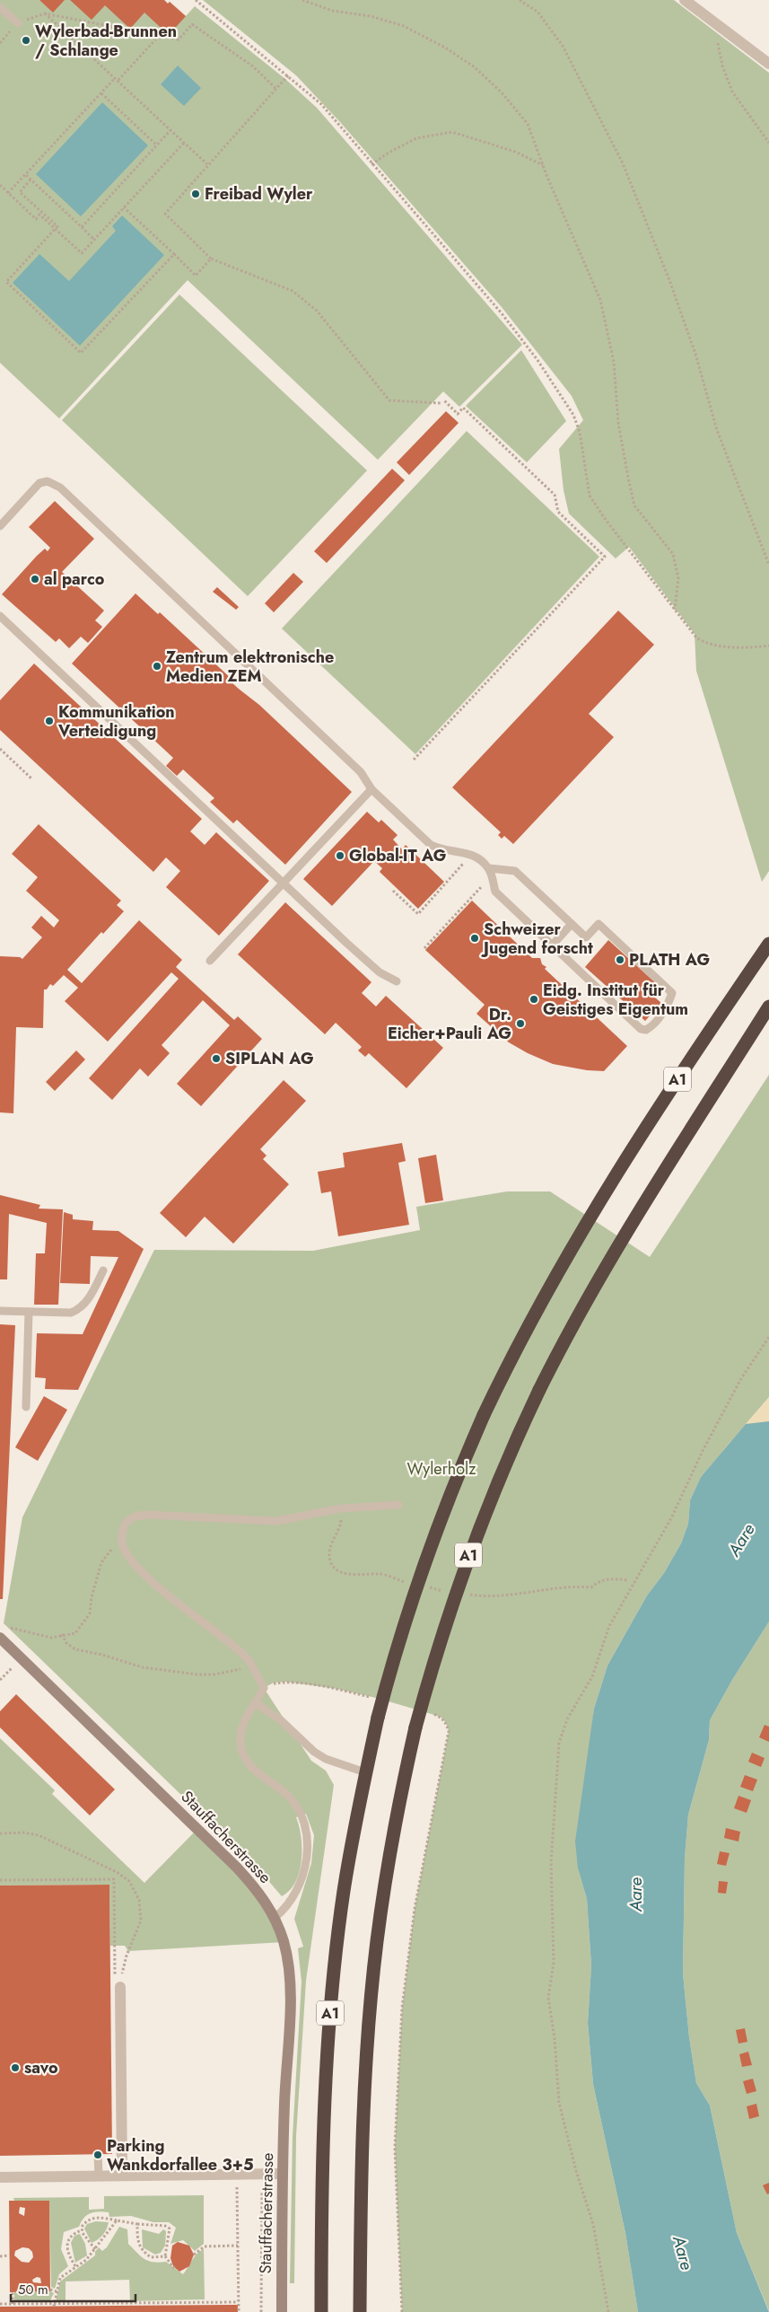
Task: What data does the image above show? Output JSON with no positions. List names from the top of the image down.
{
  "streets": {
    "highway": ["A1"],
    "street": ["Stauffacherstrasse"]
  },
  "water": ["Aare"],
  "parks": ["Wylerholz"],
  "places": [
    "Wylerbad-Brunnen / Schlange",
    "Freibad Wyler",
    "al parco",
    "Zentrum elektronische Medien ZEM",
    "Kommunikation Verteidigung",
    "Global-IT AG",
    "Schweizer Jugend forscht",
    "PLATH AG",
    "Eidg. Institut für Geistiges Eigentum",
    "Dr. Eicher+Pauli AG",
    "SIPLAN AG",
    "savo",
    "Parking Wankdorfallee 3+5"
  ],
  "scale_bar": "50 m"
}
